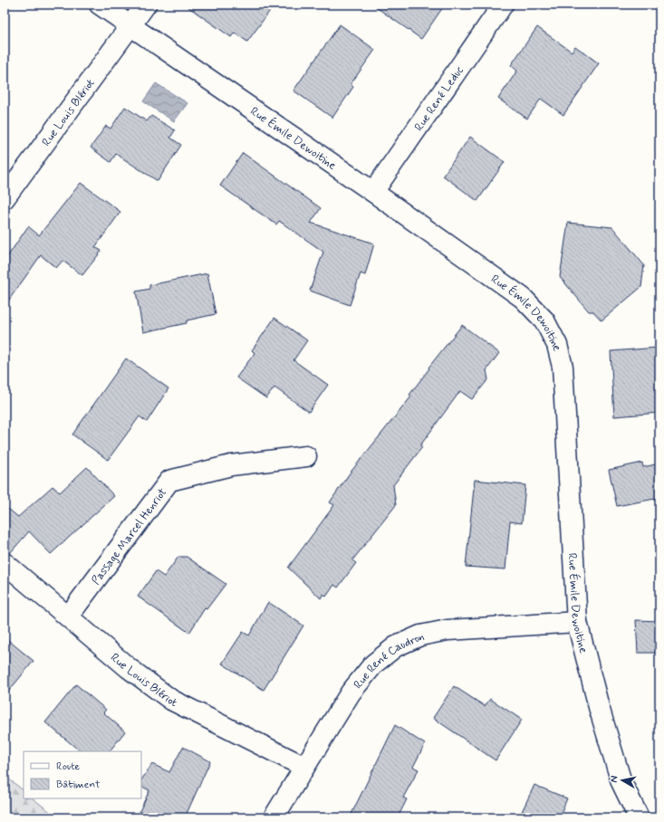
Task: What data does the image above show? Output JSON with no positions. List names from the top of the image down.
{
  "streets": {
    "street": [
      "Rue René Leduc",
      "Rue Louis Blériot",
      "Rue Émile Dewoitine",
      "Passage Marcel Henriot",
      "Rue René Caudron"
    ]
  },
  "crossings": [
    ["Rue René Leduc", "Rue Émile Dewoitine"],
    ["Rue Louis Blériot", "Rue Émile Dewoitine"],
    ["Rue Louis Blériot", "Passage Marcel Henriot"],
    ["Rue Louis Blériot", "Rue René Caudron"],
    ["Rue Émile Dewoitine", "Rue René Caudron"]
  ],
  "legend": ["Route", "Bâtiment"],
  "north": "left"
}
